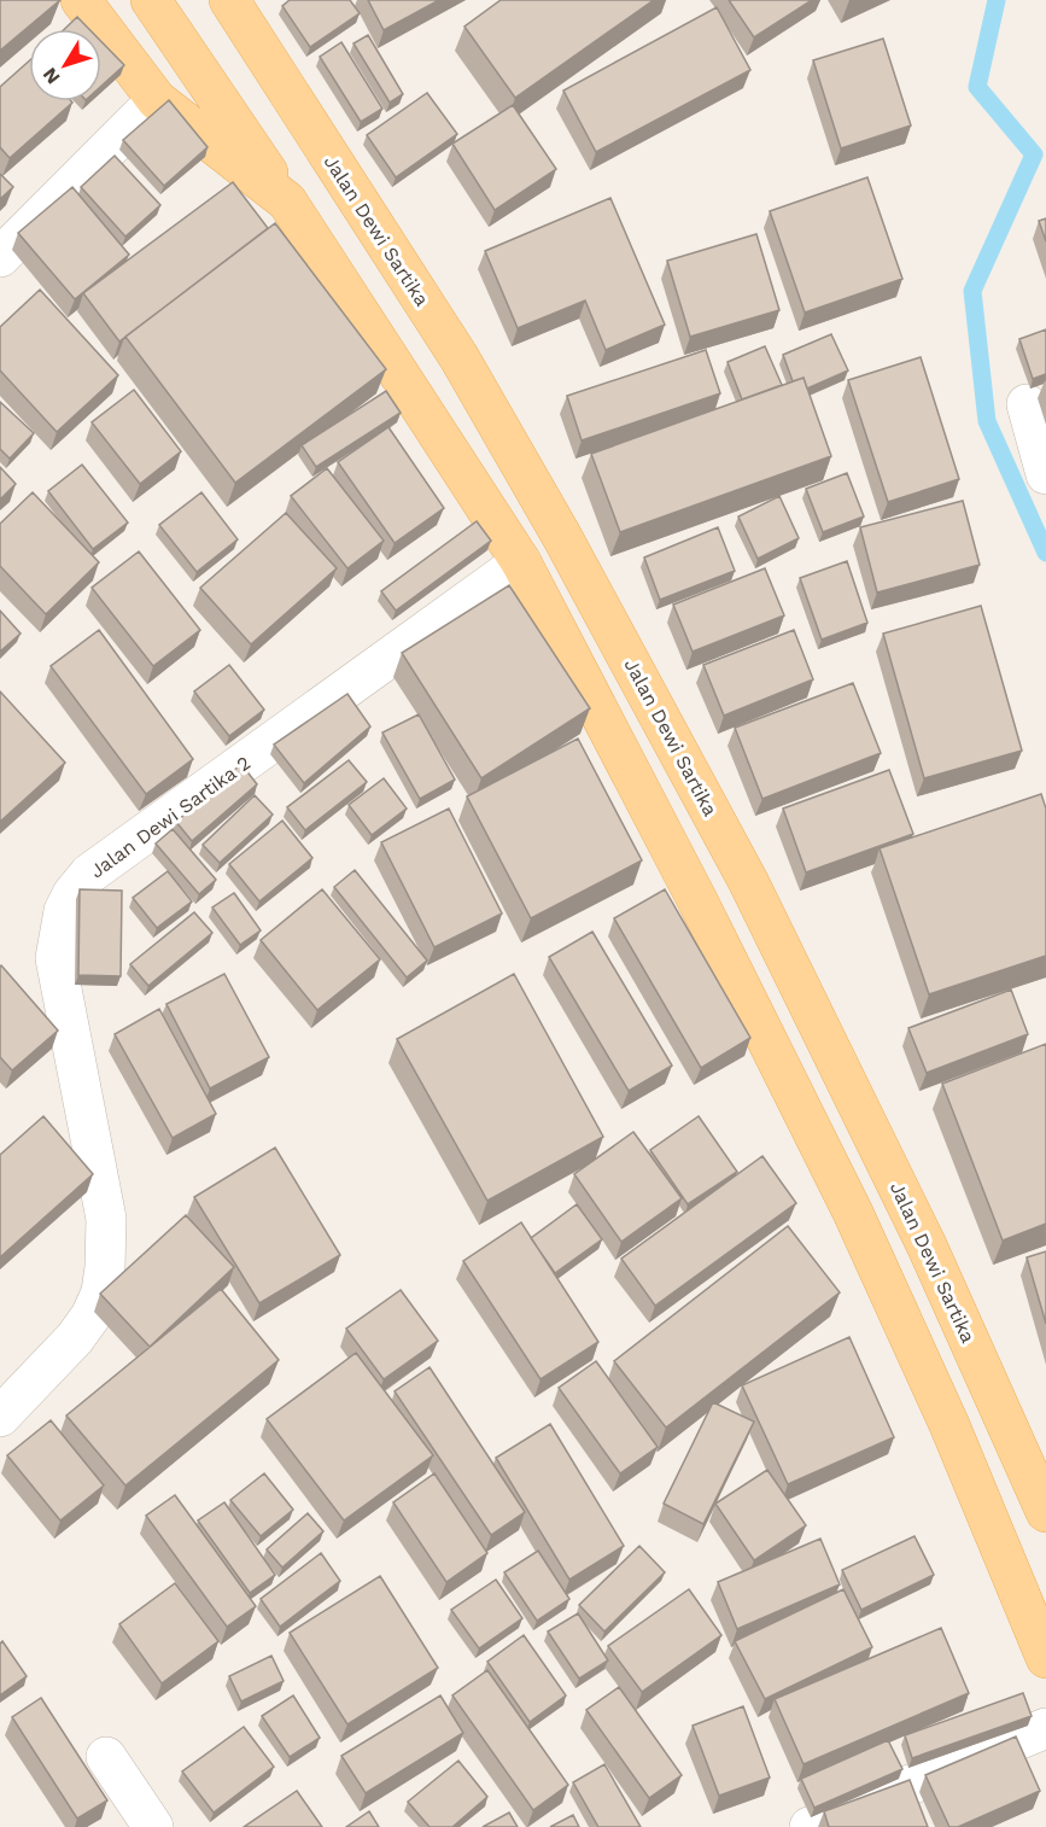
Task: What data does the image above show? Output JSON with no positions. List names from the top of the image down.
{
  "streets": {
    "main road": ["Jalan Dewi Sartika"],
    "street": ["Jalan Dewi Sartika 2"]
  },
  "north": "bottom left"
}
